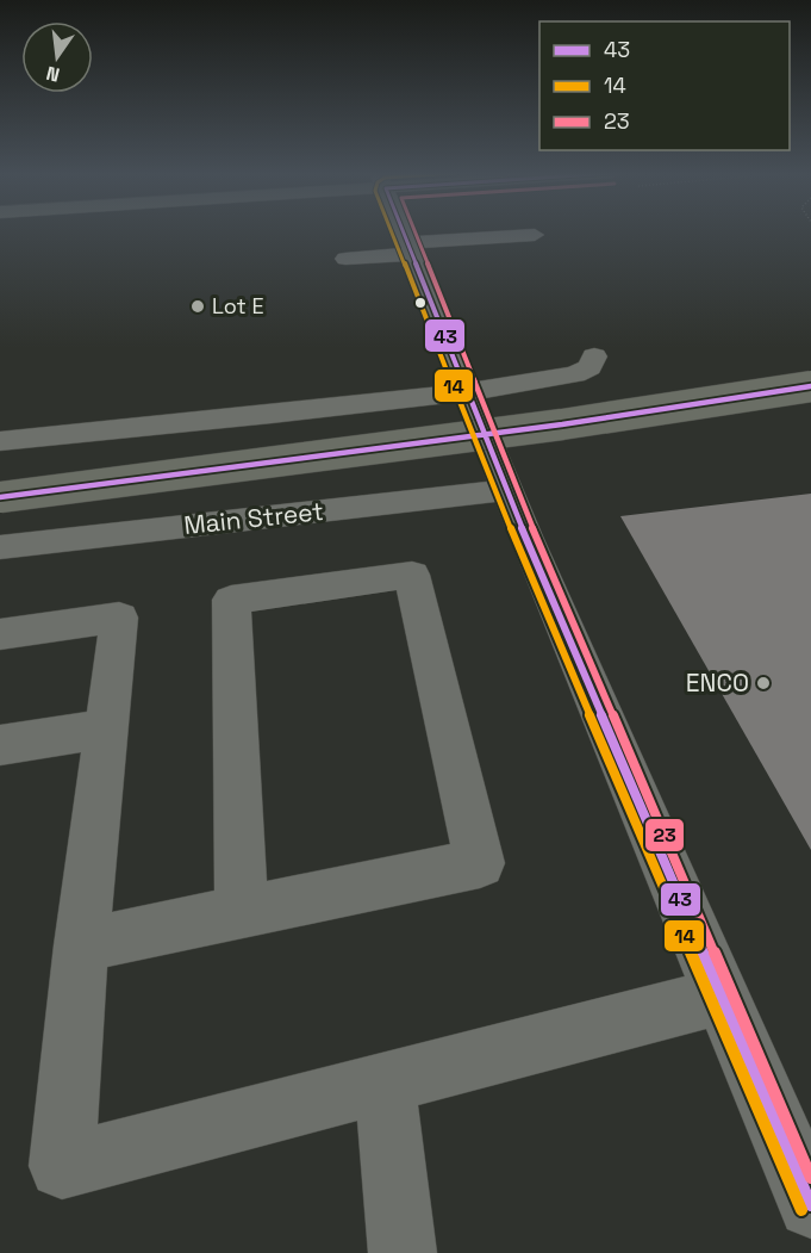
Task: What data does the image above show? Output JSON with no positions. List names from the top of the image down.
{
  "streets": {
    "street": ["Main Street"]
  },
  "places": ["Lot E", "ENCO"],
  "lines": ["transit line 43", "transit line 14", "transit line 23"],
  "legend": ["43", "14", "23"],
  "north": "bottom"
}
